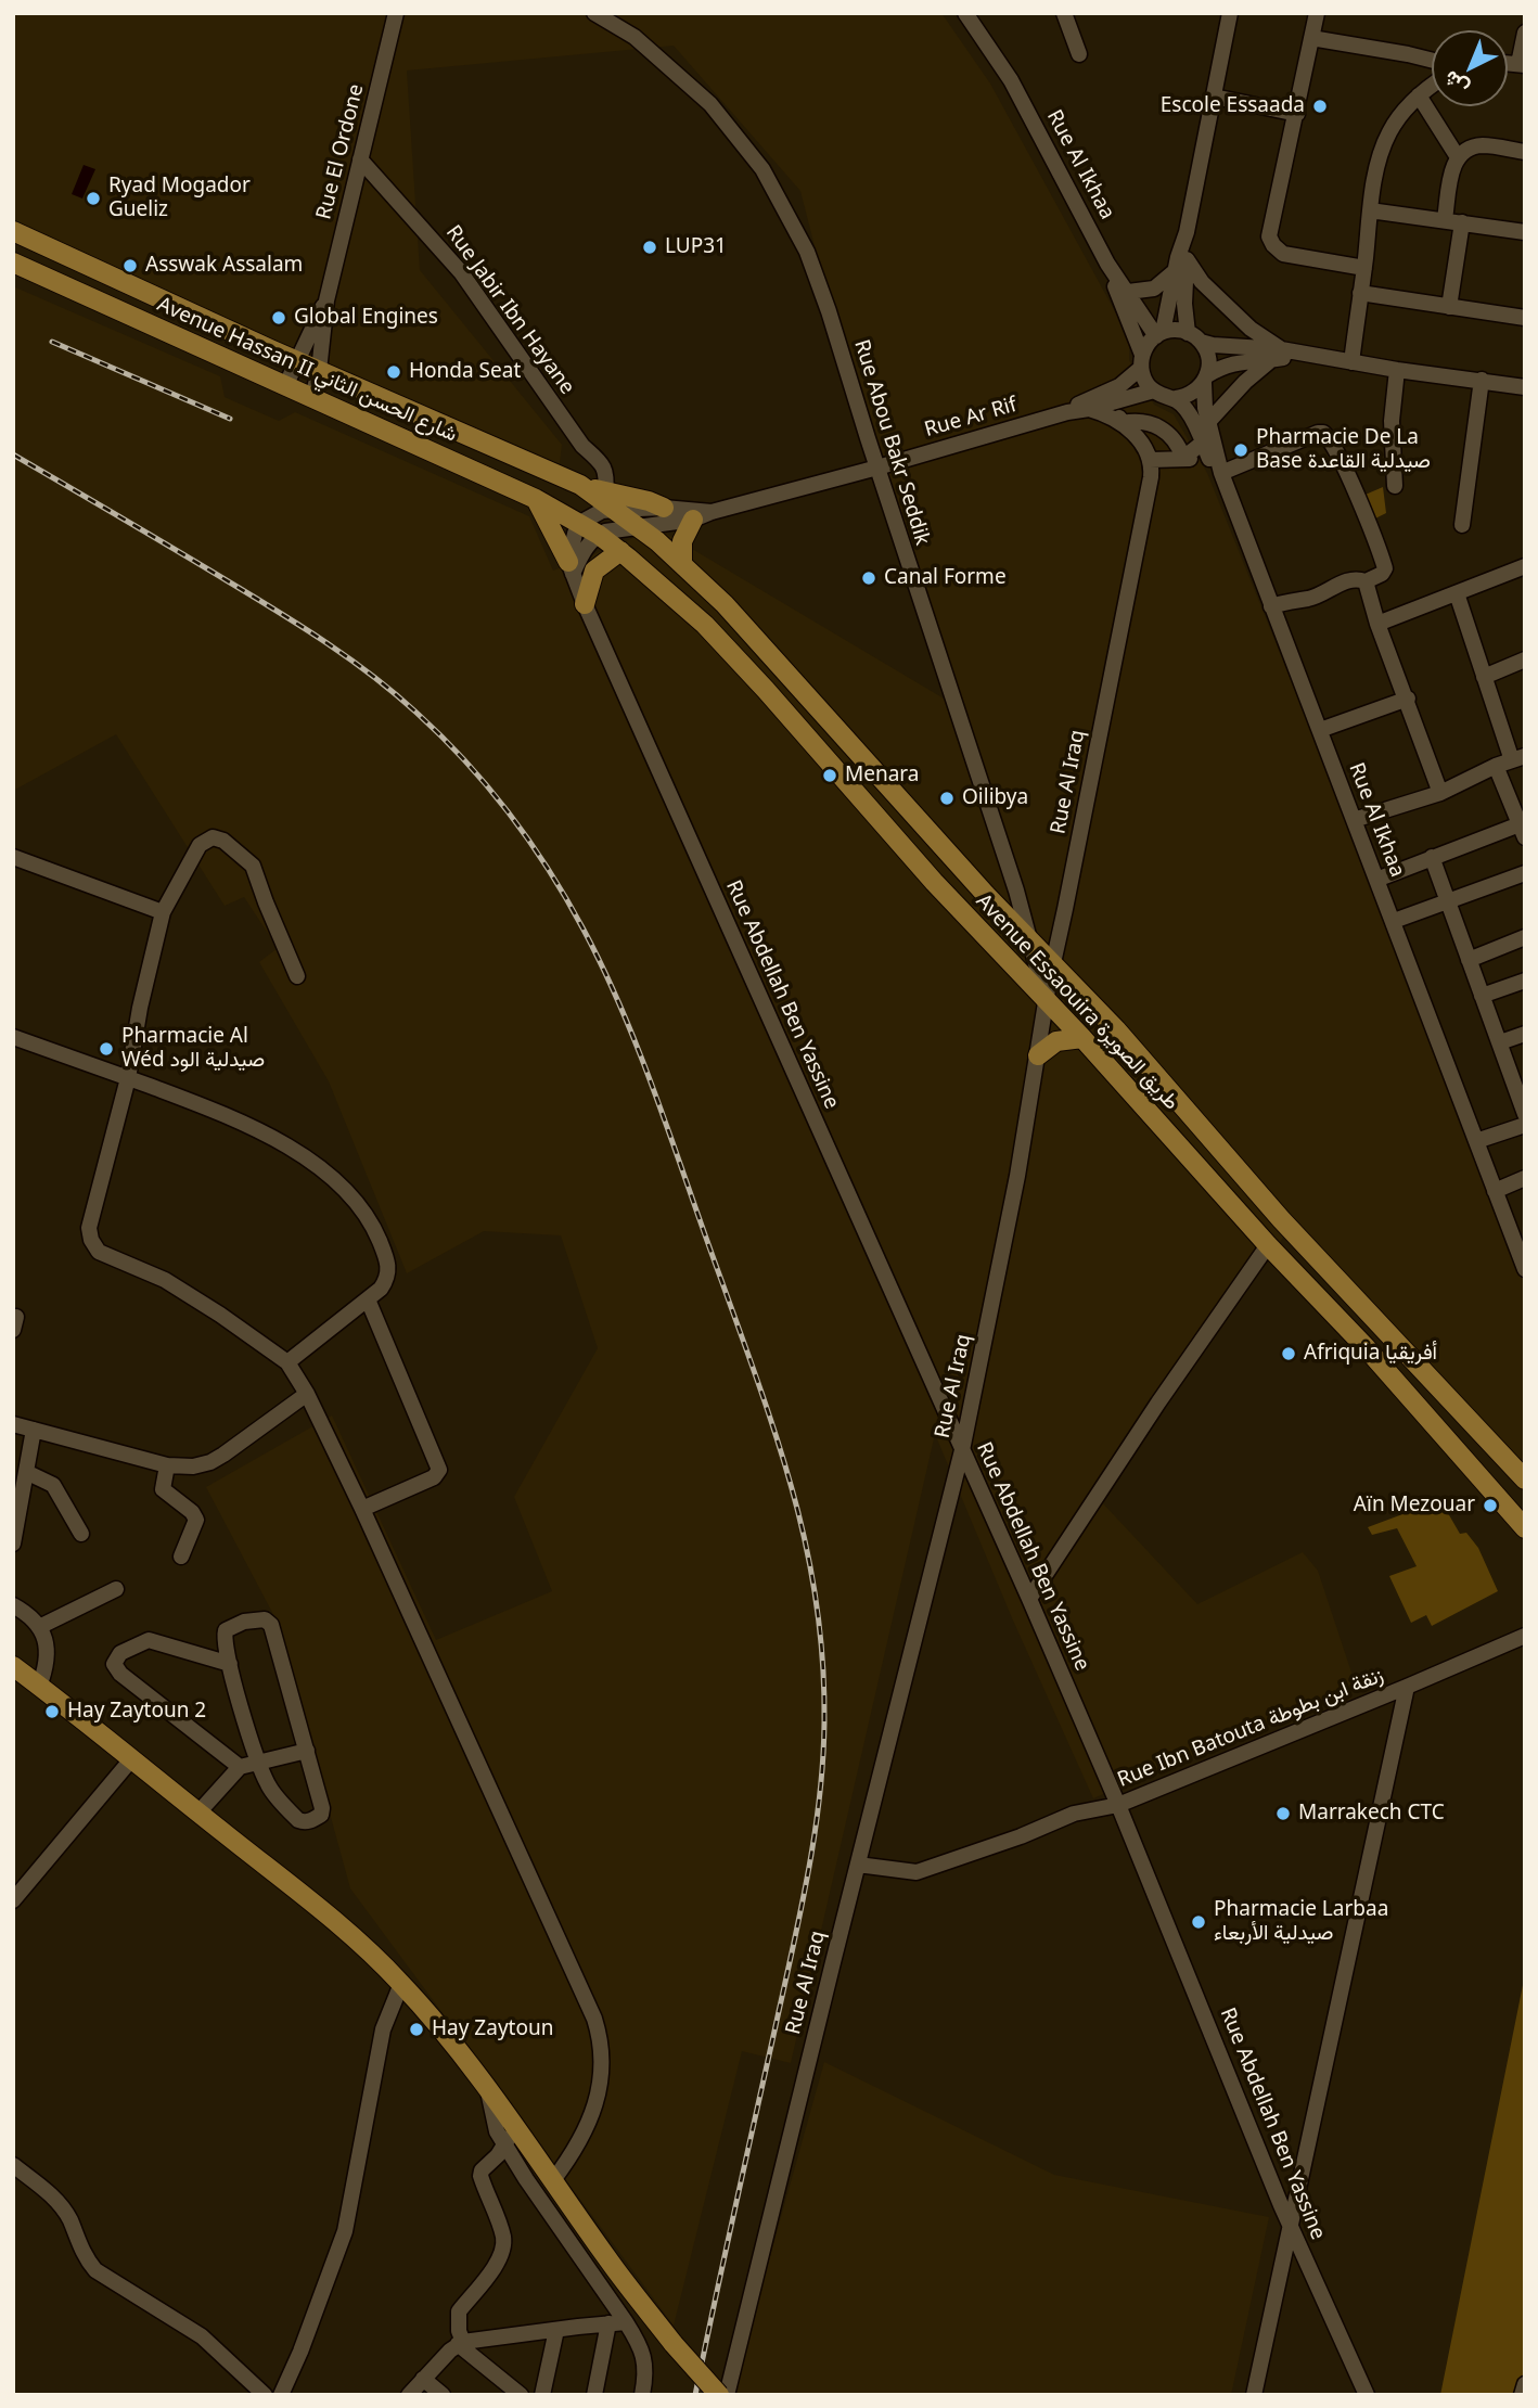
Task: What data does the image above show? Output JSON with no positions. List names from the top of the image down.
{
  "streets": {
    "main road": ["Avenue Hassan II شارع الحسن الثاني", "Avenue Essaouira طريق الصويرة"],
    "street": [
      "Rue El Ordone",
      "Rue Al Ikhaa",
      "Rue Jabir Ibn Hayane",
      "Rue Ar Rif",
      "Rue Abou Bakr Seddik",
      "Rue Al Iraq",
      "Rue Abdellah Ben Yassine",
      "Rue Ibn Batouta زنقة ابن بطوطة"
    ]
  },
  "crossings": [
    ["Rue El Ordone", "Rue Jabir Ibn Hayane"],
    ["Rue El Ordone", "Avenue Hassan II شارع الحسن الثاني"],
    ["Rue Al Ikhaa", "Rue Ar Rif"],
    ["Rue Jabir Ibn Hayane", "Avenue Hassan II شارع الحسن الثاني"],
    ["Rue Jabir Ibn Hayane", "Avenue Essaouira طريق الصويرة"],
    ["Avenue Hassan II شارع الحسن الثاني", "Avenue Essaouira طريق الصويرة"],
    ["Rue Ar Rif", "Rue Abou Bakr Seddik"],
    ["Rue Ar Rif", "Avenue Essaouira طريق الصويرة"],
    ["Rue Abou Bakr Seddik", "Rue Al Iraq"],
    ["Rue Abou Bakr Seddik", "Avenue Essaouira طريق الصويرة"],
    ["Rue Al Iraq", "Rue Abdellah Ben Yassine"],
    ["Rue Al Iraq", "Avenue Essaouira طريق الصويرة"],
    ["Rue Al Iraq", "Rue Ibn Batouta زنقة ابن بطوطة"],
    ["Rue Abdellah Ben Yassine", "Rue Ibn Batouta زنقة ابن بطوطة"]
  ],
  "places": [
    "Escole Essaada",
    "Ryad Mogador Gueliz",
    "LUP31",
    "Asswak Assalam",
    "Global Engines",
    "Honda Seat",
    "Pharmacie De La Base صيدلية القاعدة",
    "Canal Forme",
    "Menara",
    "Oilibya",
    "Pharmacie Al Wéd صيدلية الود",
    "Afriquia أفريقيا",
    "Aïn Mezouar",
    "Hay Zaytoun 2",
    "Marrakech CTC",
    "Pharmacie Larbaa صيدلية الأربعاء",
    "Hay Zaytoun"
  ],
  "north": "bottom left"
}
